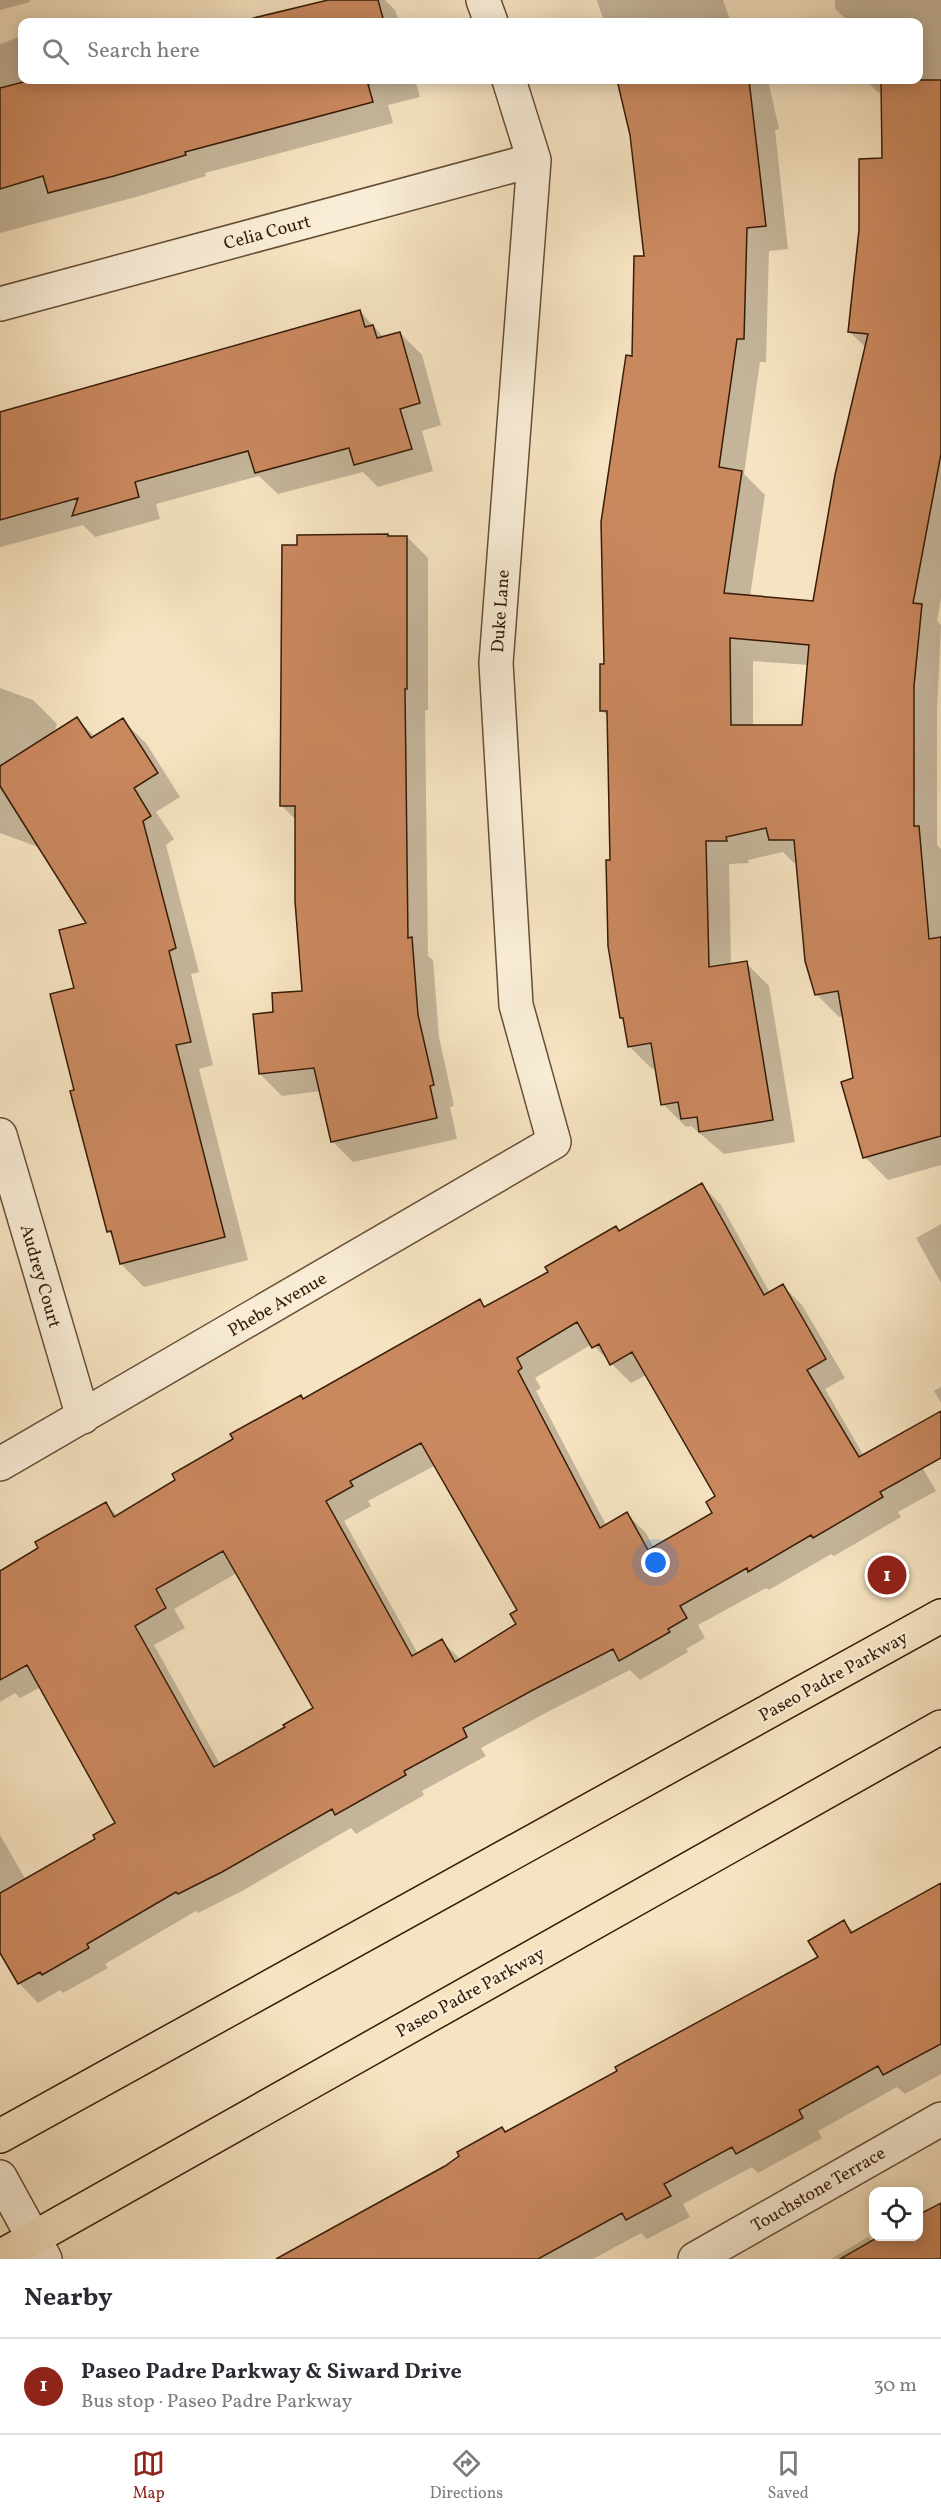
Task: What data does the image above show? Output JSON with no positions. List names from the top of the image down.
{
  "streets": {
    "main road": ["Paseo Padre Parkway"],
    "street": [
      "Celia Court",
      "Duke Lane",
      "Audrey Court",
      "Phebe Avenue",
      "Touchstone Terrace"
    ]
  },
  "crossings": [
    ["Celia Court", "Duke Lane"],
    ["Duke Lane", "Phebe Avenue"],
    ["Audrey Court", "Phebe Avenue"]
  ],
  "page": {
    "search": "Search here",
    "pins": "1",
    "heading": "Nearby",
    "list": [
      {
        "mark": "1",
        "name": "Paseo Padre Parkway & Siward Drive",
        "note": "Bus stop · Paseo Padre Parkway",
        "value": "30 m"
      }
    ],
    "nav": ["Map", "Directions", "Saved"]
  }
}
